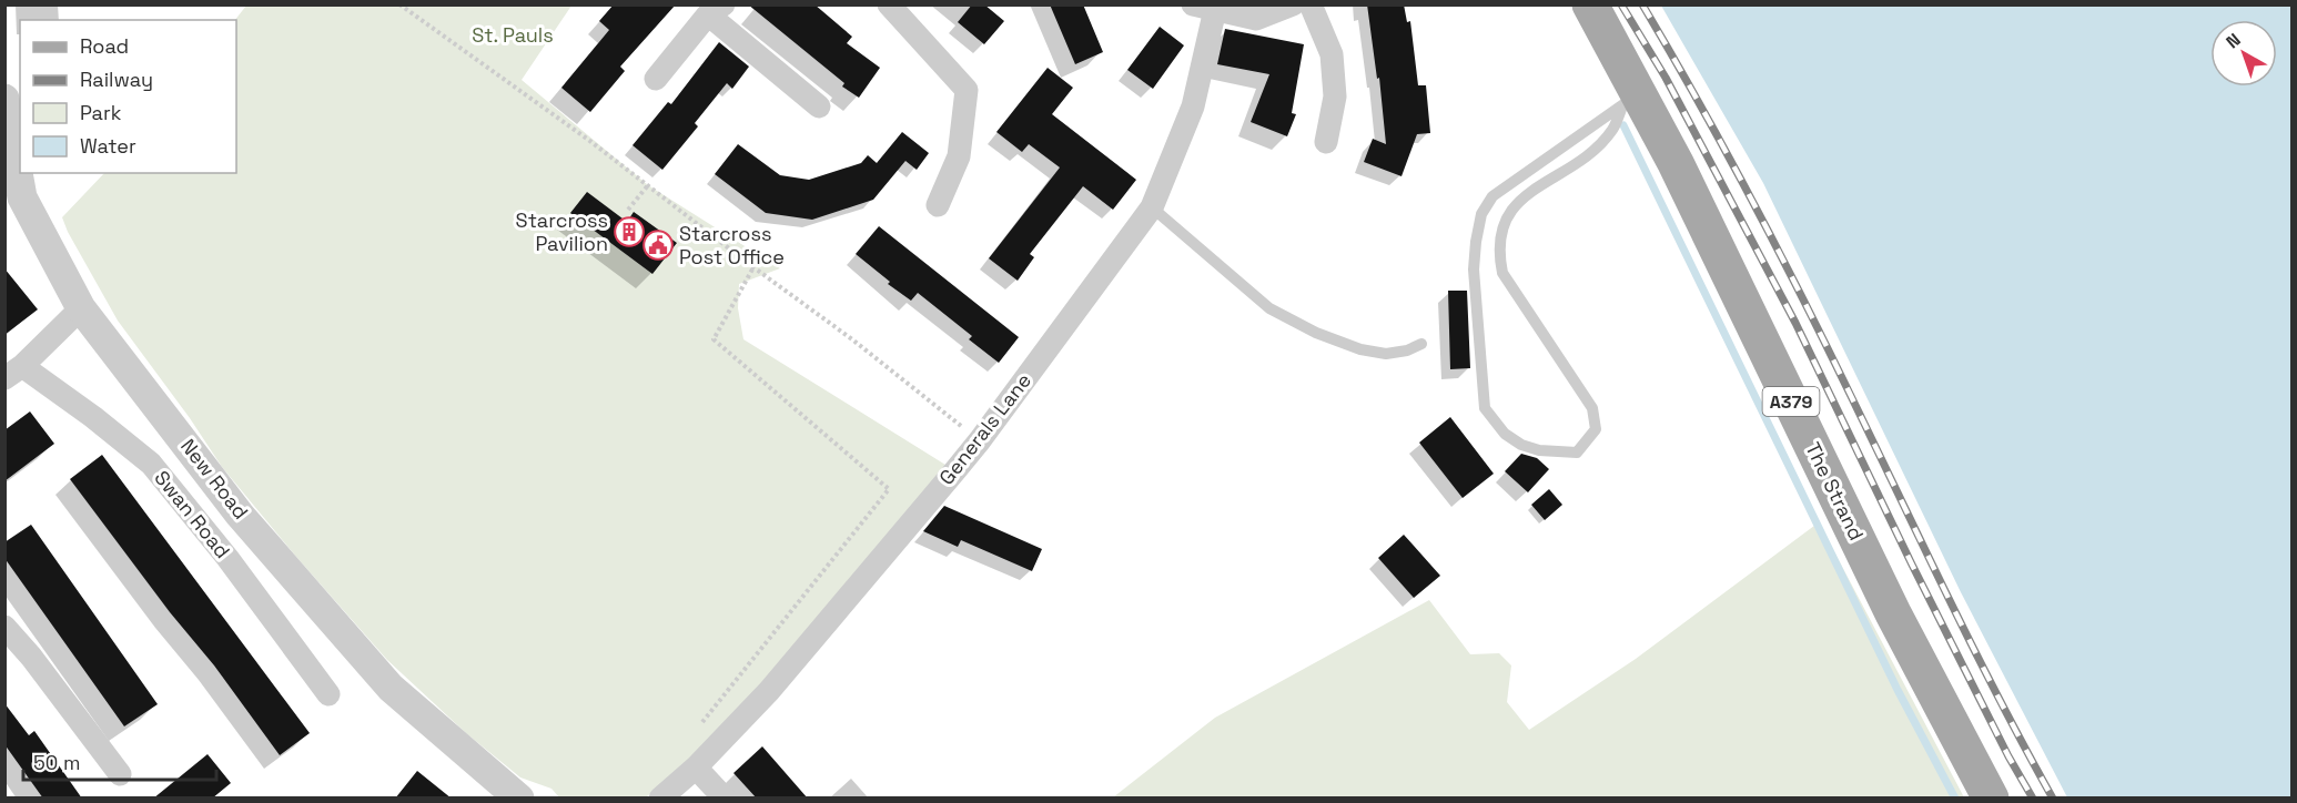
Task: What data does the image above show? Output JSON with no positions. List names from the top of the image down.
{
  "streets": {
    "main road": ["A379", "The Strand"],
    "street": ["Generals Lane", "New Road", "Swan Road"]
  },
  "parks": ["St. Pauls"],
  "places": {
    "building": ["Starcross Pavilion"],
    "public building": ["Starcross Post Office"]
  },
  "legend": [
    "Road",
    "Railway",
    "Park",
    "Water"
  ],
  "scale_bar": "50 m",
  "north": "top left"
}
